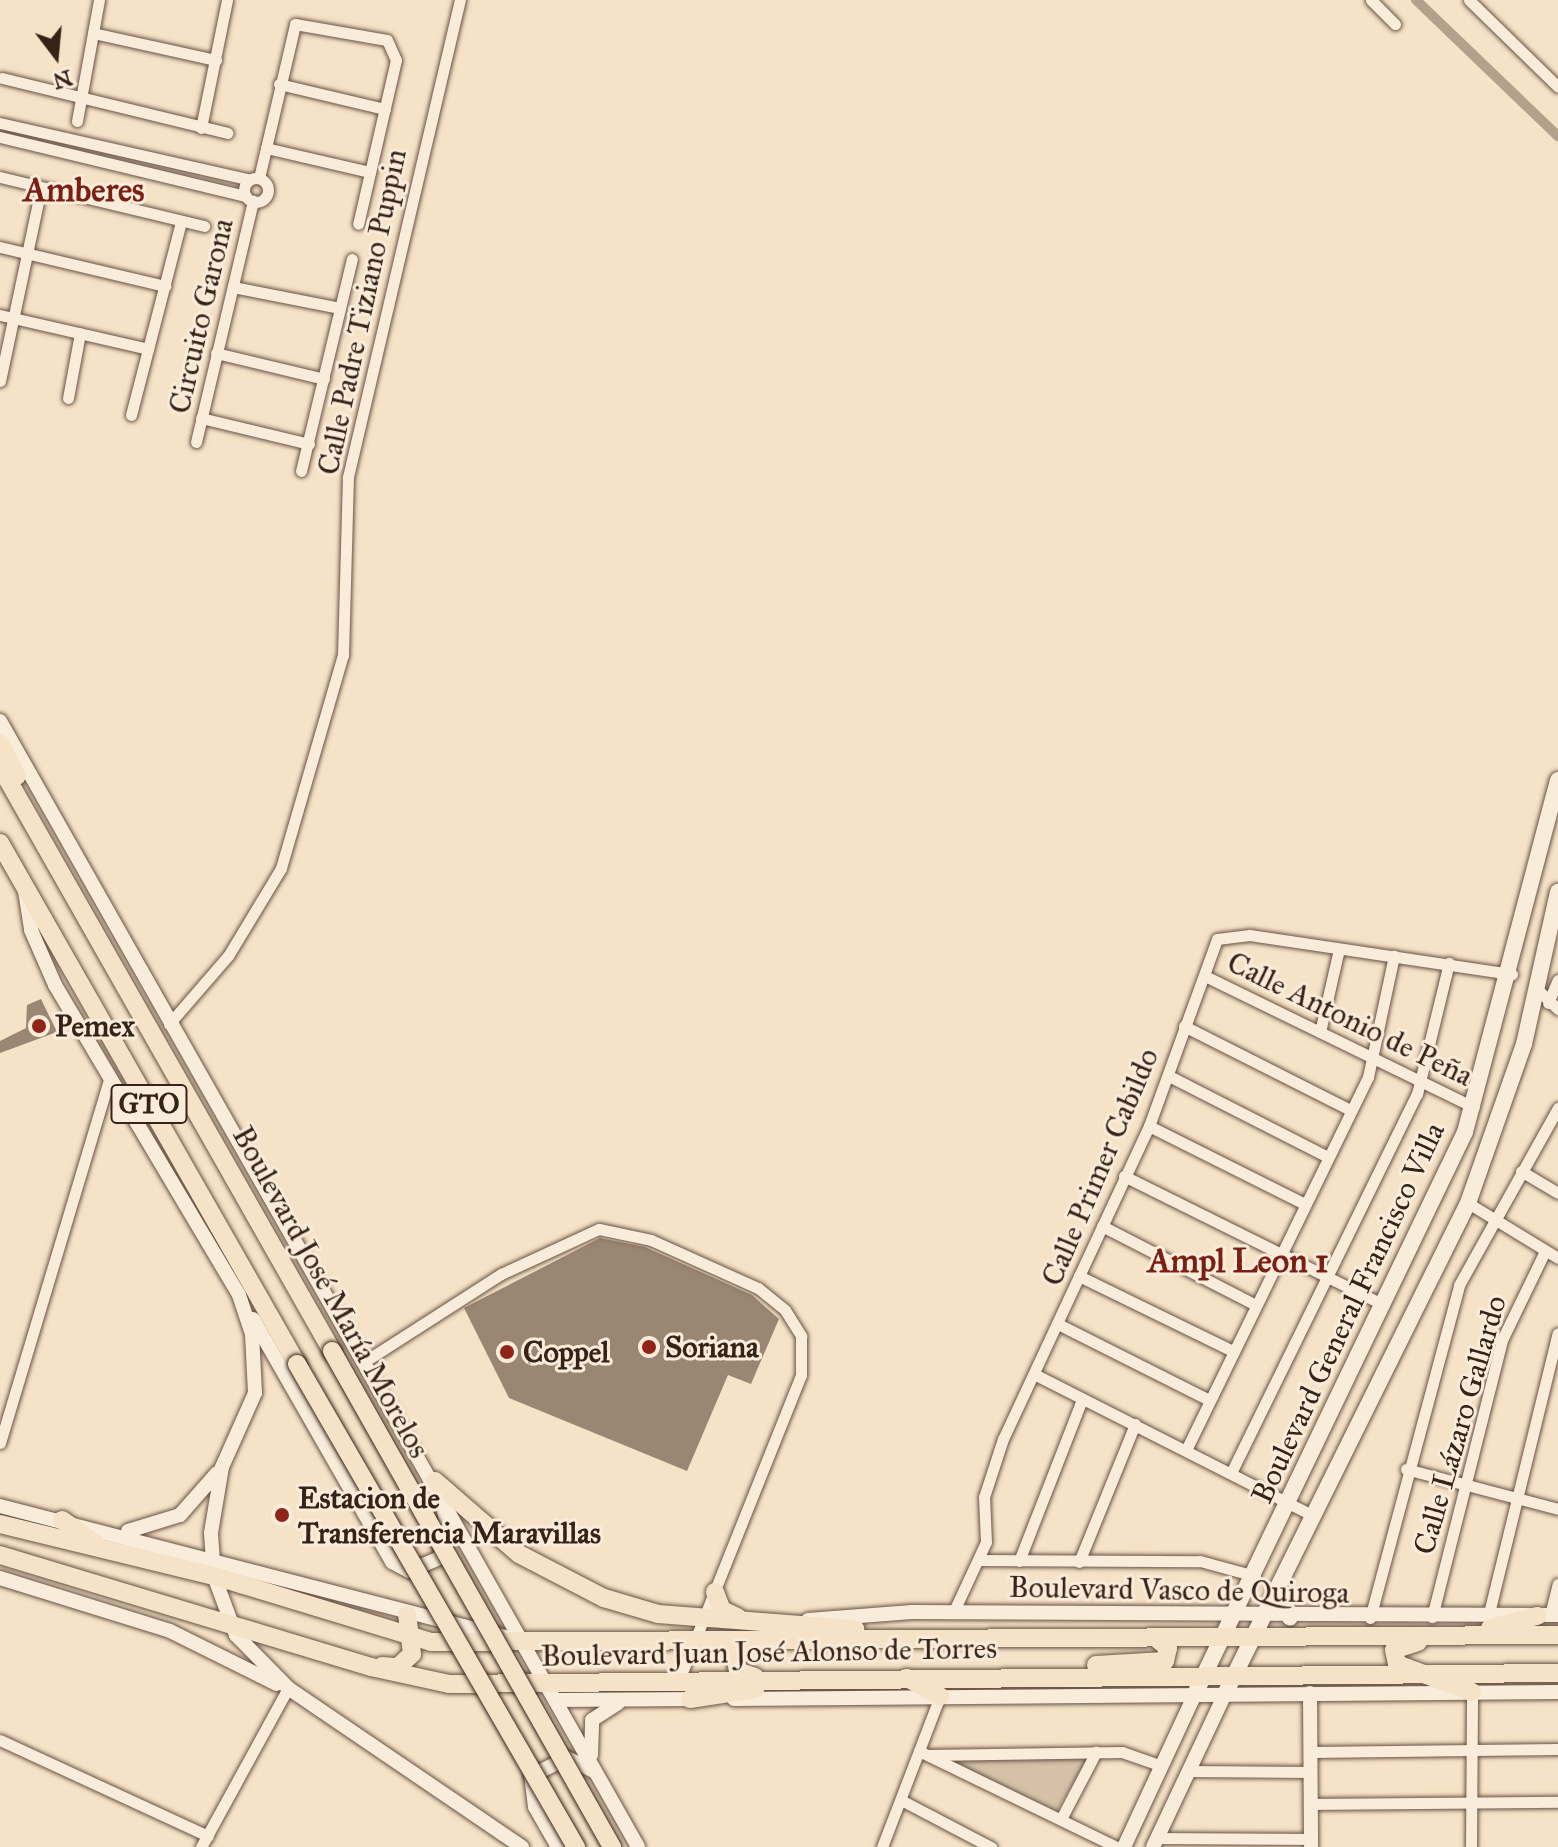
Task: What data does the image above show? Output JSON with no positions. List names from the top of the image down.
{
  "streets": {
    "main road": [
      "GTO",
      "Boulevard José María Morelos",
      "Boulevard General Francisco Villa",
      "Boulevard Juan José Alonso de Torres"
    ],
    "street": [
      "Calle Padre Tiziano Puppin",
      "Circuito Garona",
      "Calle Antonio de Peña",
      "Calle Primer Cabildo",
      "Calle Lázaro Gallardo",
      "Boulevard Vasco de Quiroga"
    ]
  },
  "crossings": [
    ["Calle Antonio de Peña", "Calle Primer Cabildo"],
    ["Calle Antonio de Peña", "Boulevard General Francisco Villa"],
    ["Boulevard General Francisco Villa", "Boulevard Vasco de Quiroga"],
    ["Boulevard General Francisco Villa", "Boulevard Juan José Alonso de Torres"],
    ["Calle Lázaro Gallardo", "Boulevard Vasco de Quiroga"]
  ],
  "districts": ["Amberes", "Ampl Leon 1"],
  "places": [
    "Pemex",
    "Soriana",
    "Coppel",
    "Estacion de Transferencia Maravillas"
  ],
  "north": "bottom"
}
